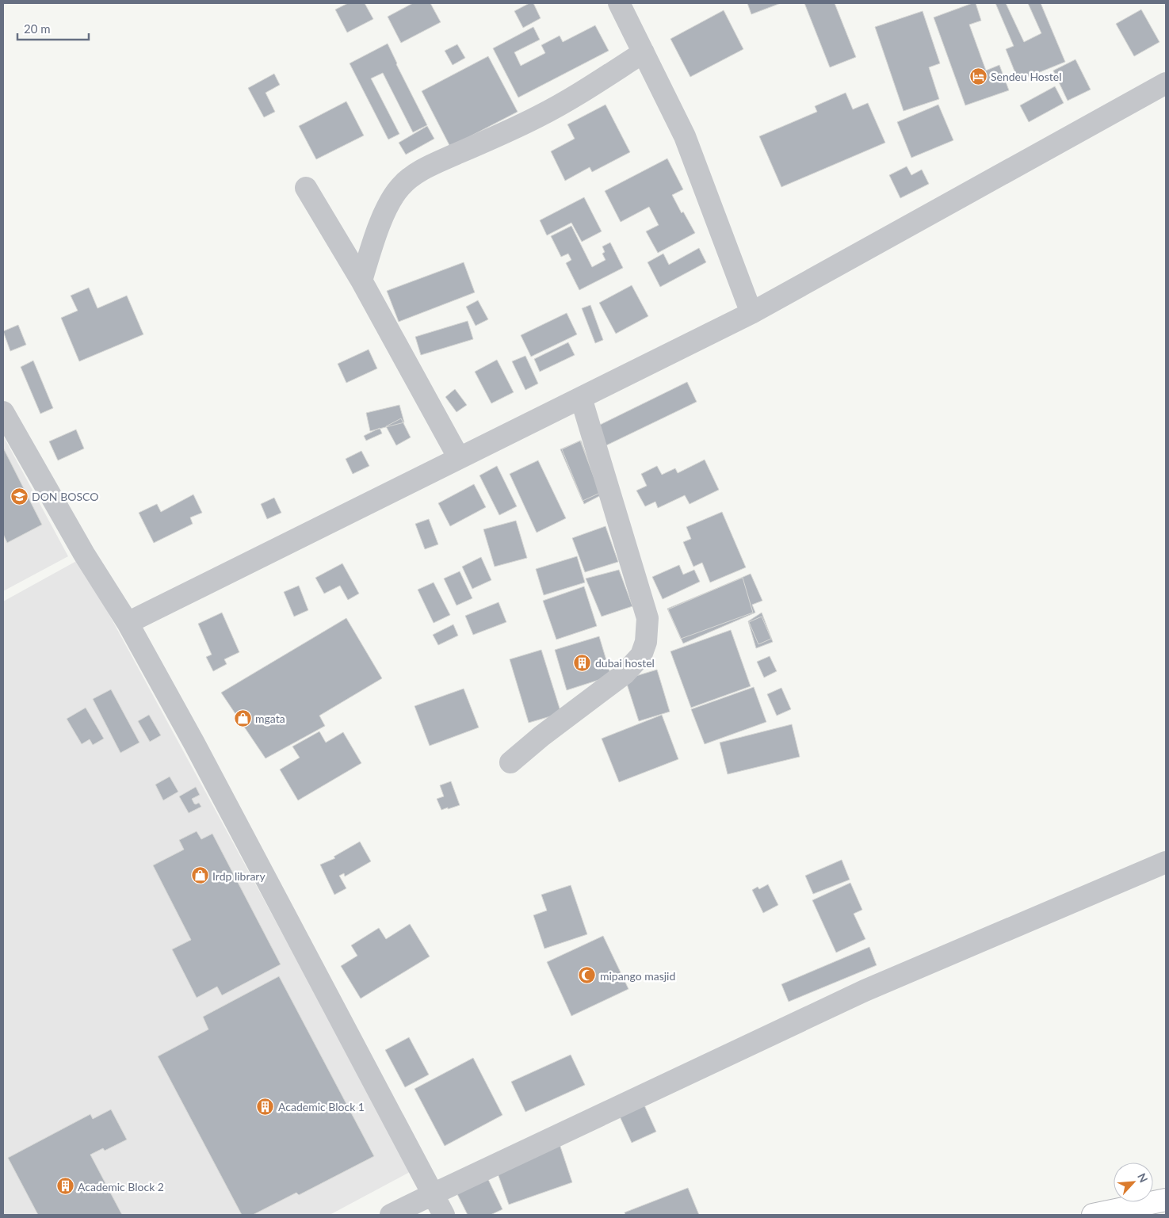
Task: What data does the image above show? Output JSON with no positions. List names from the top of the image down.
{
  "places": {
    "hotel": ["Sendeu Hostel"],
    "school or university": ["DON BOSCO"],
    "building": ["dubai hostel", "Academic Block 1", "Academic Block 2"],
    "shop": ["mgata", "Irdp library"],
    "mosque": ["mipango masjid"]
  },
  "scale_bar": "20 m",
  "north": "top right"
}
